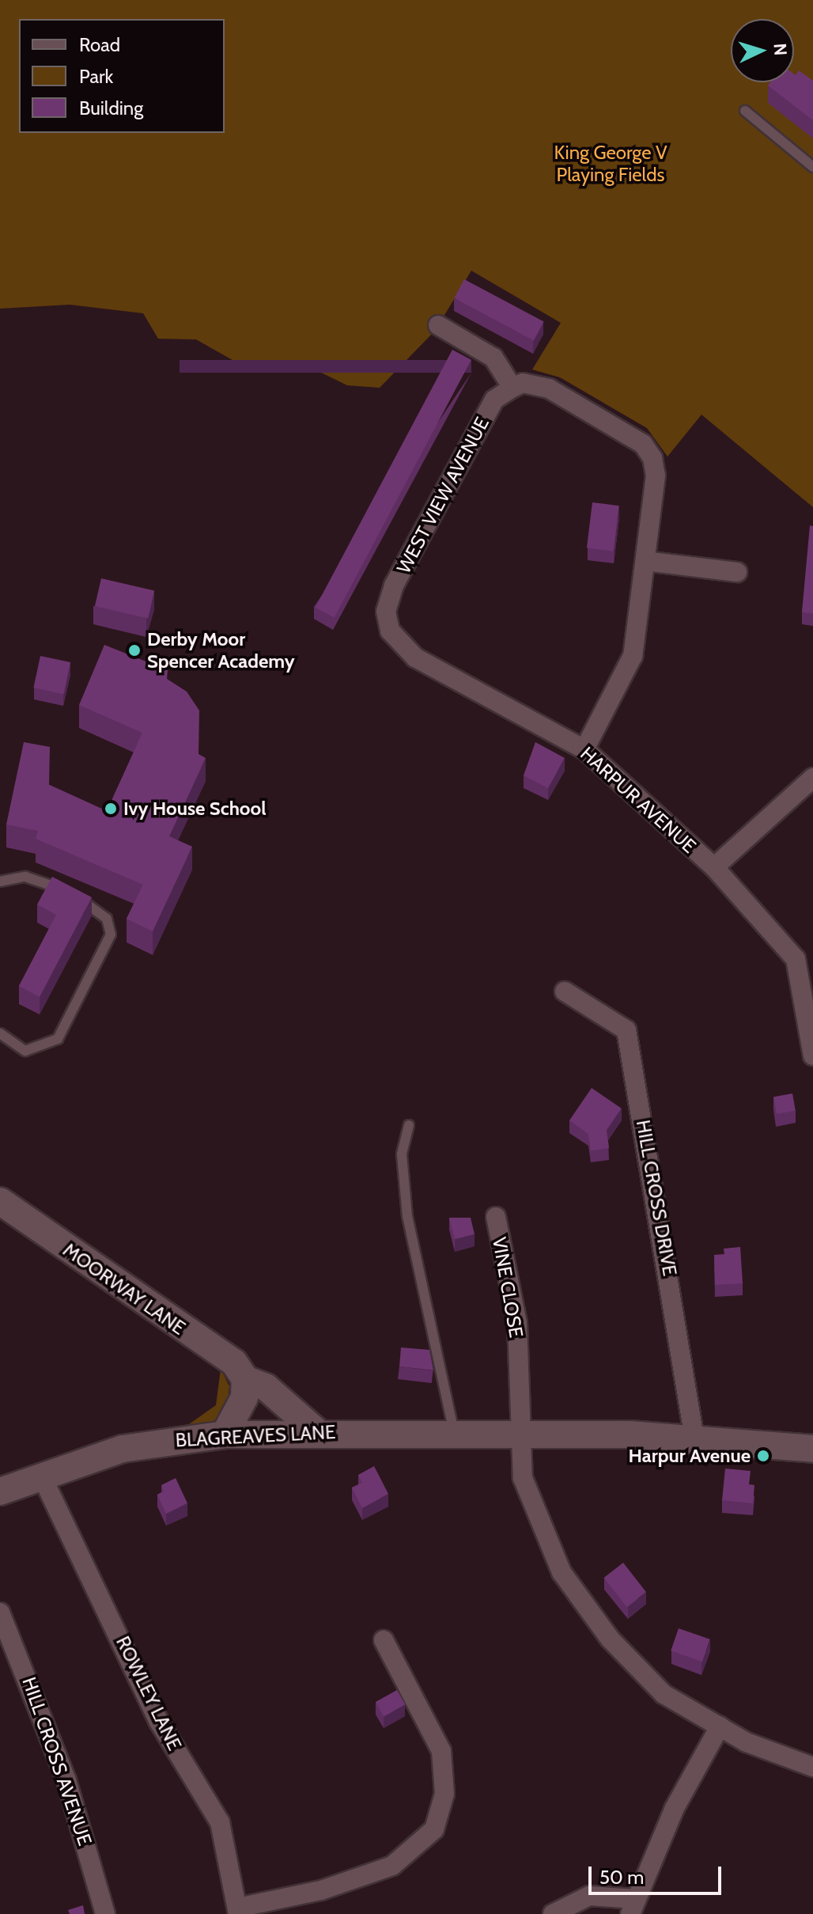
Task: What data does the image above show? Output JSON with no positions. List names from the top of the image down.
{
  "streets": {
    "street": [
      "WEST VIEW AVENUE",
      "HARPUR AVENUE",
      "HILL CROSS DRIVE",
      "VINE CLOSE",
      "MOORWAY LANE",
      "BLAGREAVES LANE",
      "ROWLEY LANE",
      "HILL CROSS AVENUE"
    ]
  },
  "crossings": [
    ["WEST VIEW AVENUE", "HARPUR AVENUE"],
    ["HILL CROSS DRIVE", "BLAGREAVES LANE"],
    ["VINE CLOSE", "BLAGREAVES LANE"],
    ["MOORWAY LANE", "BLAGREAVES LANE"],
    ["BLAGREAVES LANE", "ROWLEY LANE"]
  ],
  "parks": ["King George V Playing Fields"],
  "places": ["Derby Moor Spencer Academy", "Ivy House School", "Harpur Avenue"],
  "legend": ["Road", "Park", "Building"],
  "scale_bar": "50 m",
  "north": "right"
}
